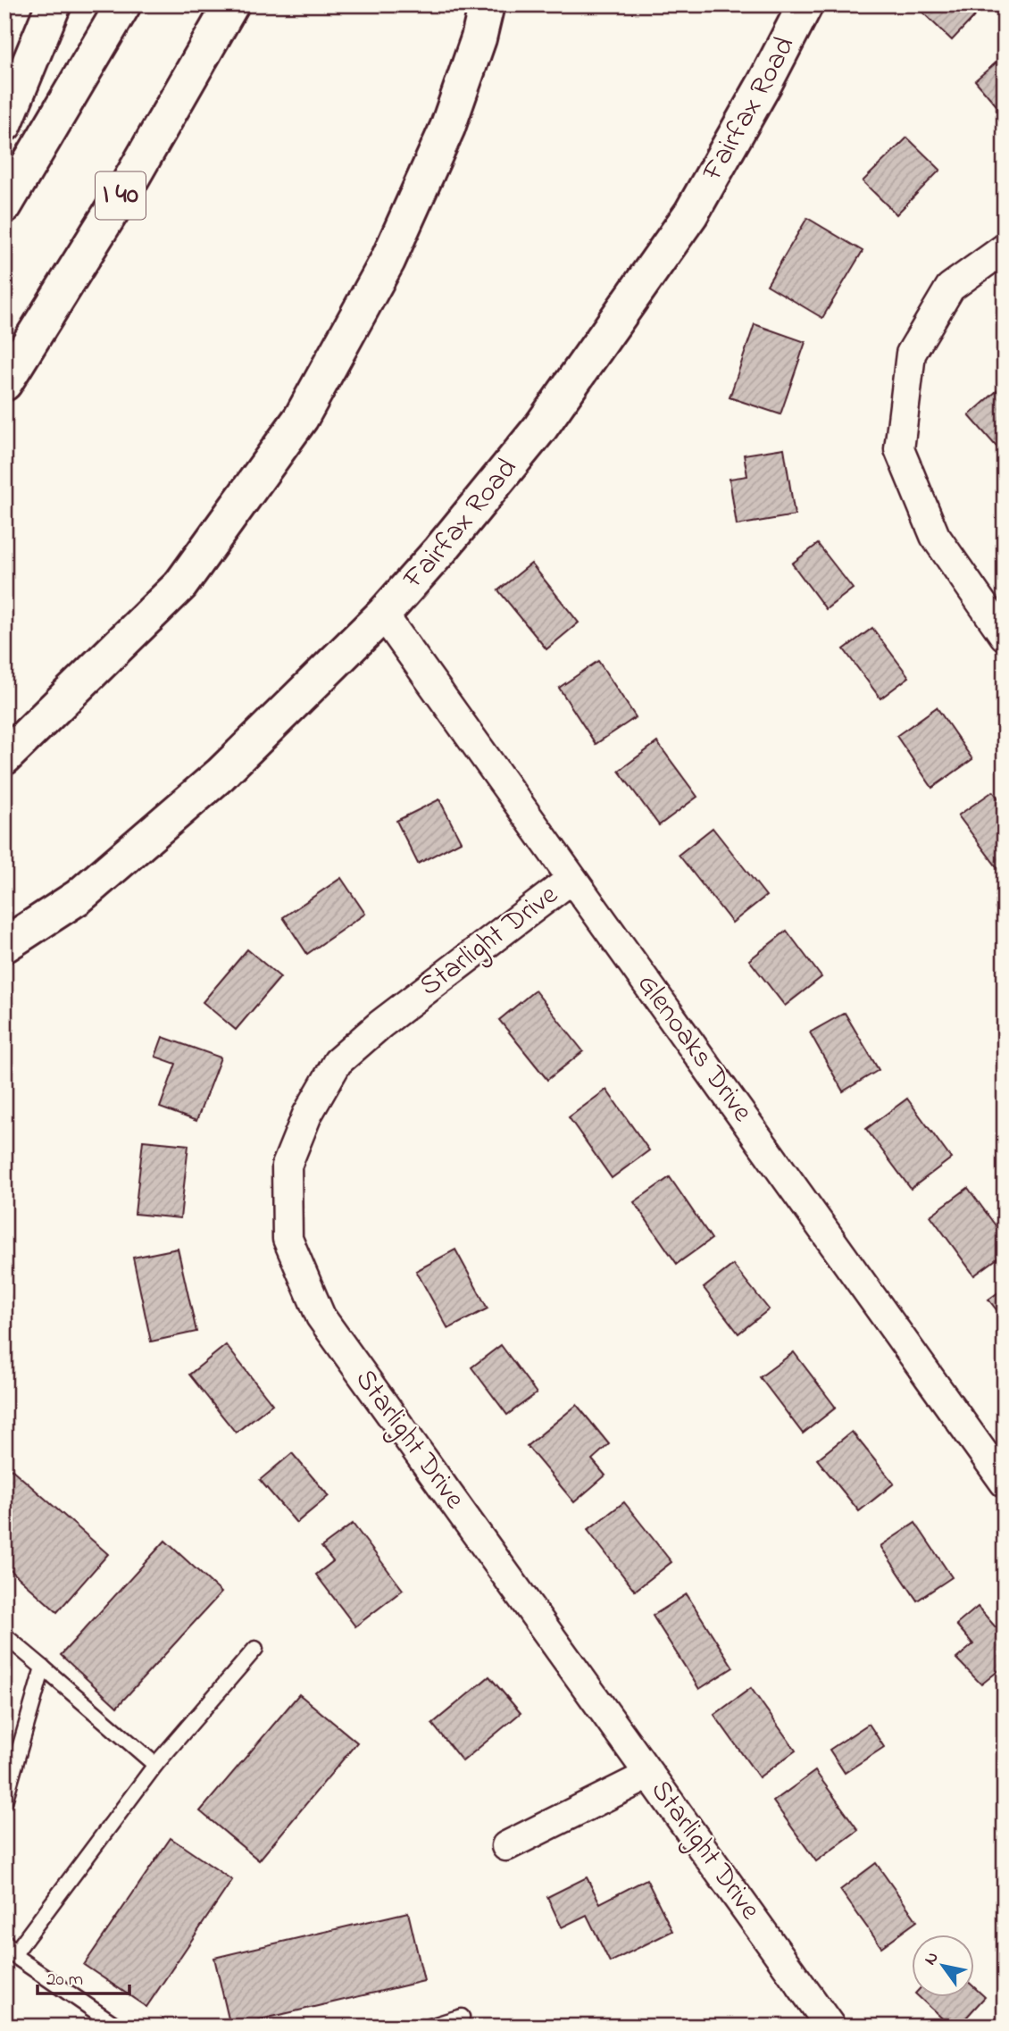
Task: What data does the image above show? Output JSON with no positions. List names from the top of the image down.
{
  "streets": {
    "main road": ["Fairfax Road", "I 40"],
    "street": ["Starlight Drive", "Glenoaks Drive"]
  },
  "crossings": [
    ["Fairfax Road", "Glenoaks Drive"],
    ["Starlight Drive", "Glenoaks Drive"]
  ],
  "scale_bar": "20 m",
  "north": "top left"
}
